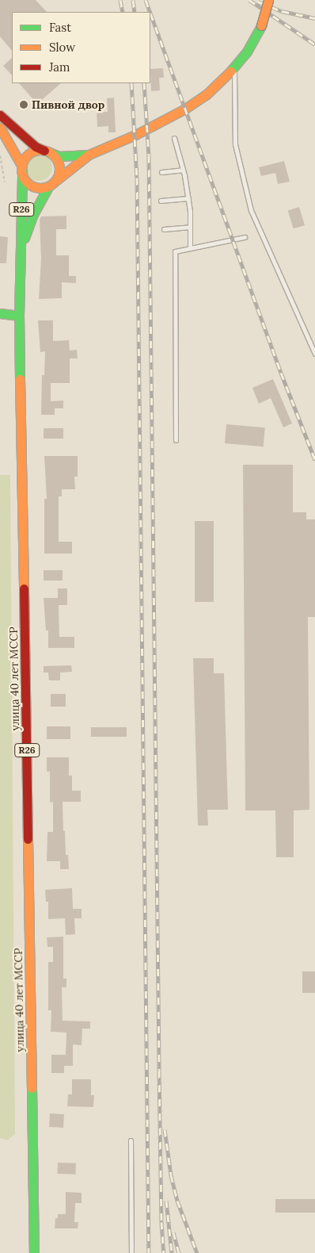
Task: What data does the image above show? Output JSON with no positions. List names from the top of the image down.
{
  "streets": {
    "main road": ["R26", "улица 40 лет МССР"]
  },
  "places": ["Пивной двор"],
  "legend": ["Fast", "Slow", "Jam"]
}
